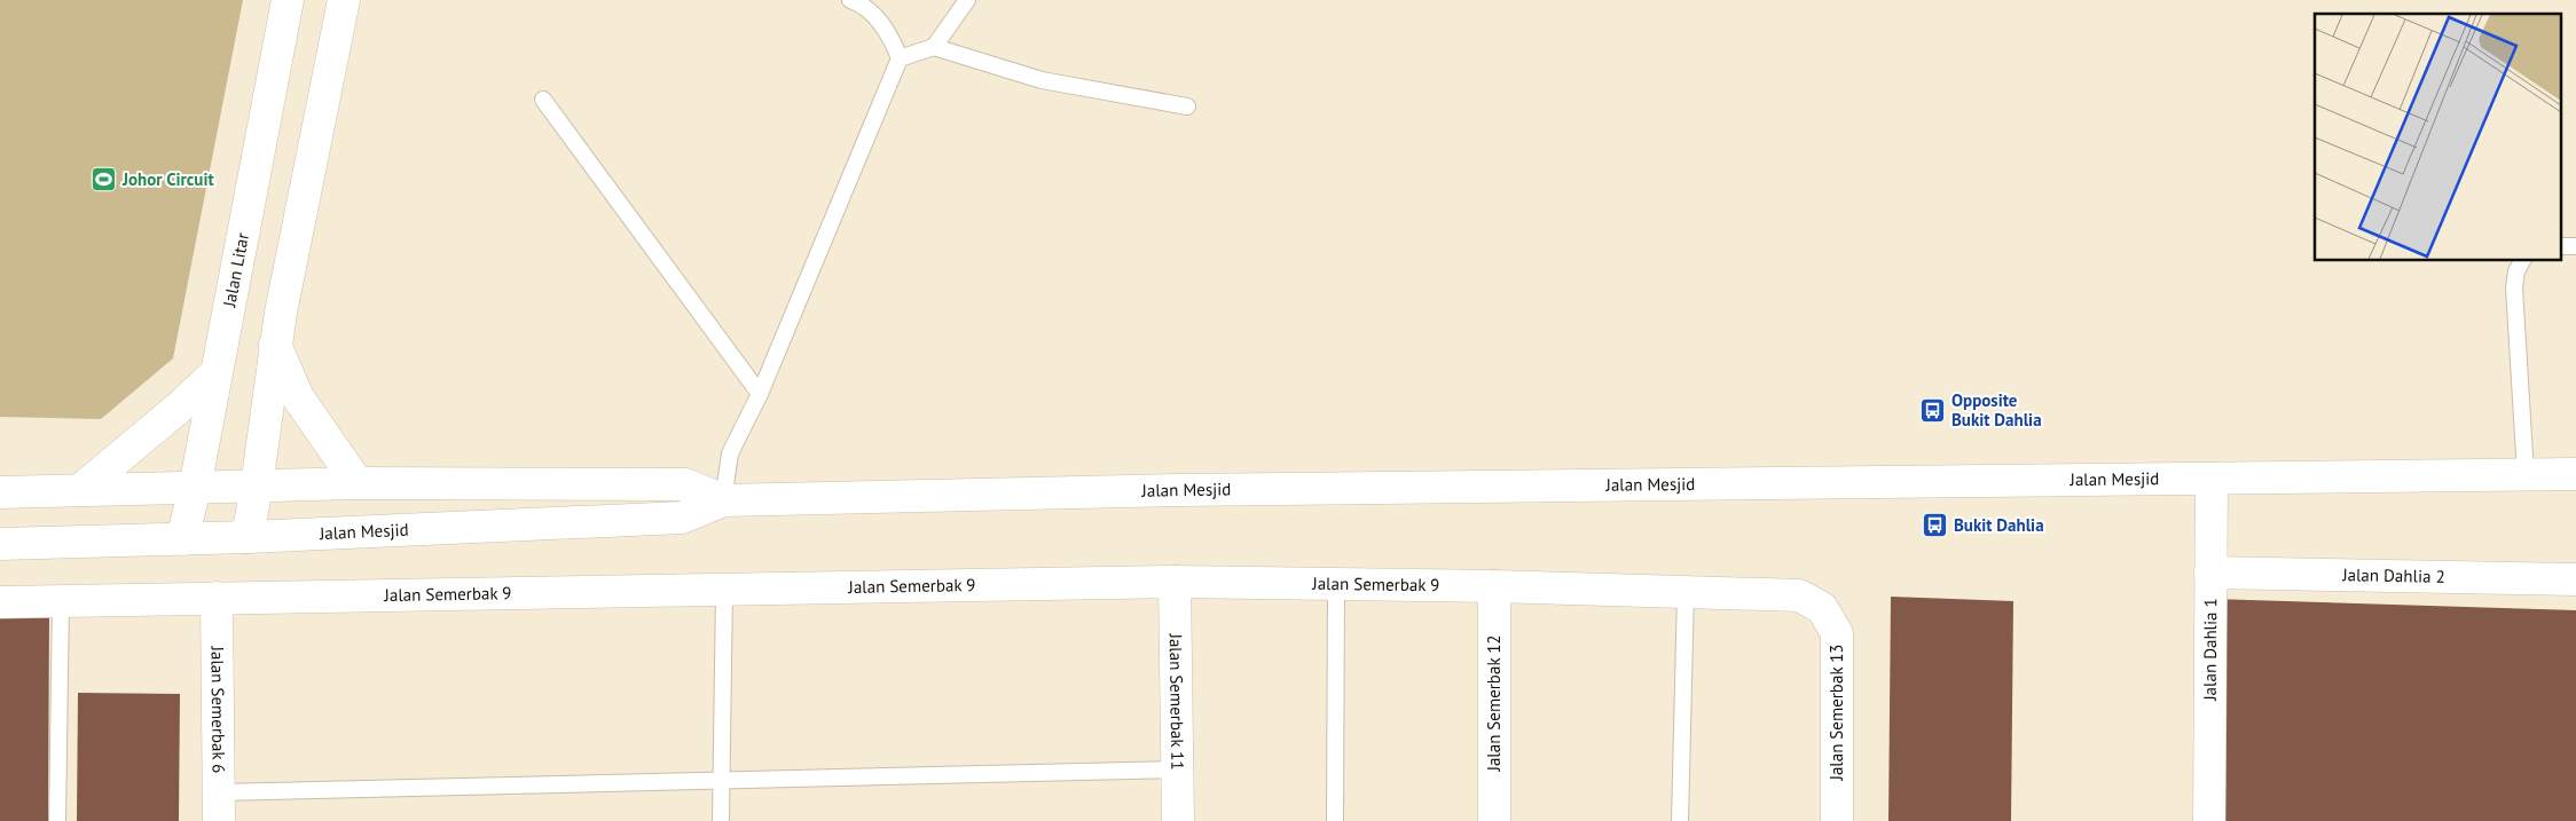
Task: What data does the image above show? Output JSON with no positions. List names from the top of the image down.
{
  "streets": {
    "main road": [
      "Jalan Litar",
      "Jalan Mesjid",
      "Jalan Dahlia 2",
      "Jalan Semerbak 9",
      "Jalan Dahlia 1",
      "Jalan Semerbak 11",
      "Jalan Semerbak 12",
      "Jalan Semerbak 6",
      "Jalan Semerbak 13"
    ]
  },
  "crossings": [
    ["Jalan Litar", "Jalan Mesjid"],
    ["Jalan Mesjid", "Jalan Dahlia 1"],
    ["Jalan Dahlia 2", "Jalan Dahlia 1"],
    ["Jalan Semerbak 9", "Jalan Semerbak 11"],
    ["Jalan Semerbak 9", "Jalan Semerbak 12"],
    ["Jalan Semerbak 9", "Jalan Semerbak 6"],
    ["Jalan Semerbak 9", "Jalan Semerbak 13"]
  ],
  "places": {
    "sports": ["Johor Circuit"],
    "bus stop": ["Opposite Bukit Dahlia", "Bukit Dahlia"]
  }
}
